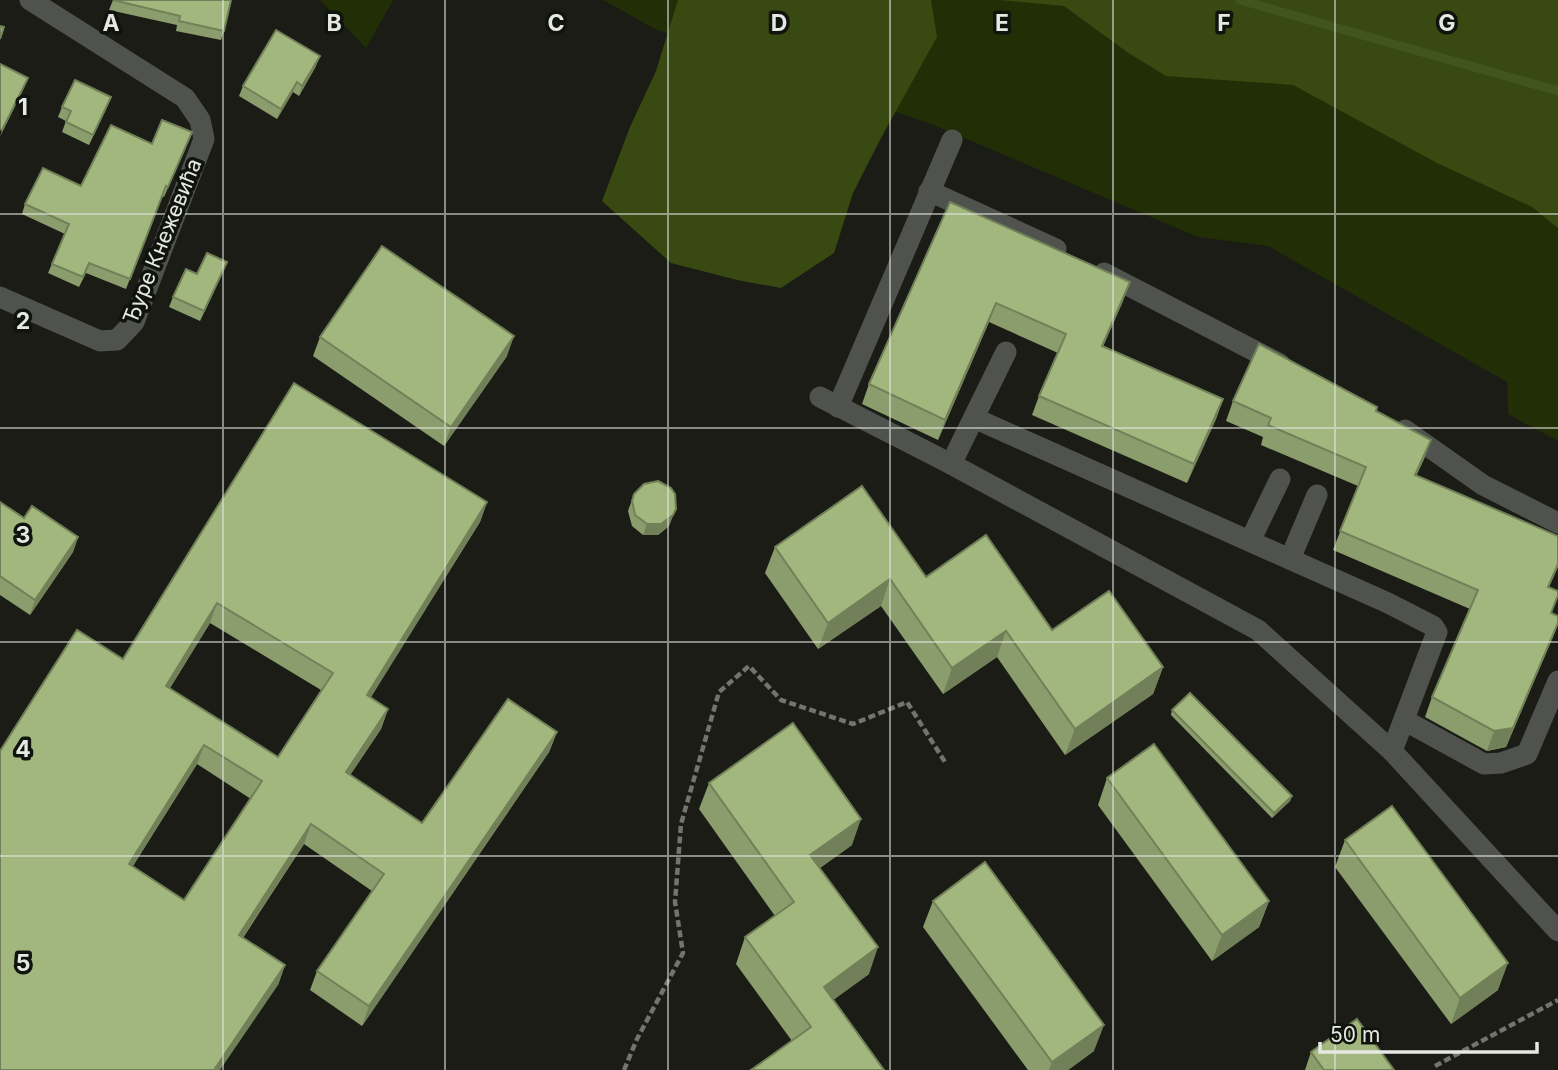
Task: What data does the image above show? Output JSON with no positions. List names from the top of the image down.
{
  "streets": {
    "street": ["Ђуре Кнежевића"]
  },
  "scale_bar": "50 m",
  "grid": {
    "columns": [
      "A",
      "B",
      "C",
      "D",
      "E",
      "F",
      "G"
    ],
    "rows": [
      "1",
      "2",
      "3",
      "4",
      "5"
    ]
  }
}
